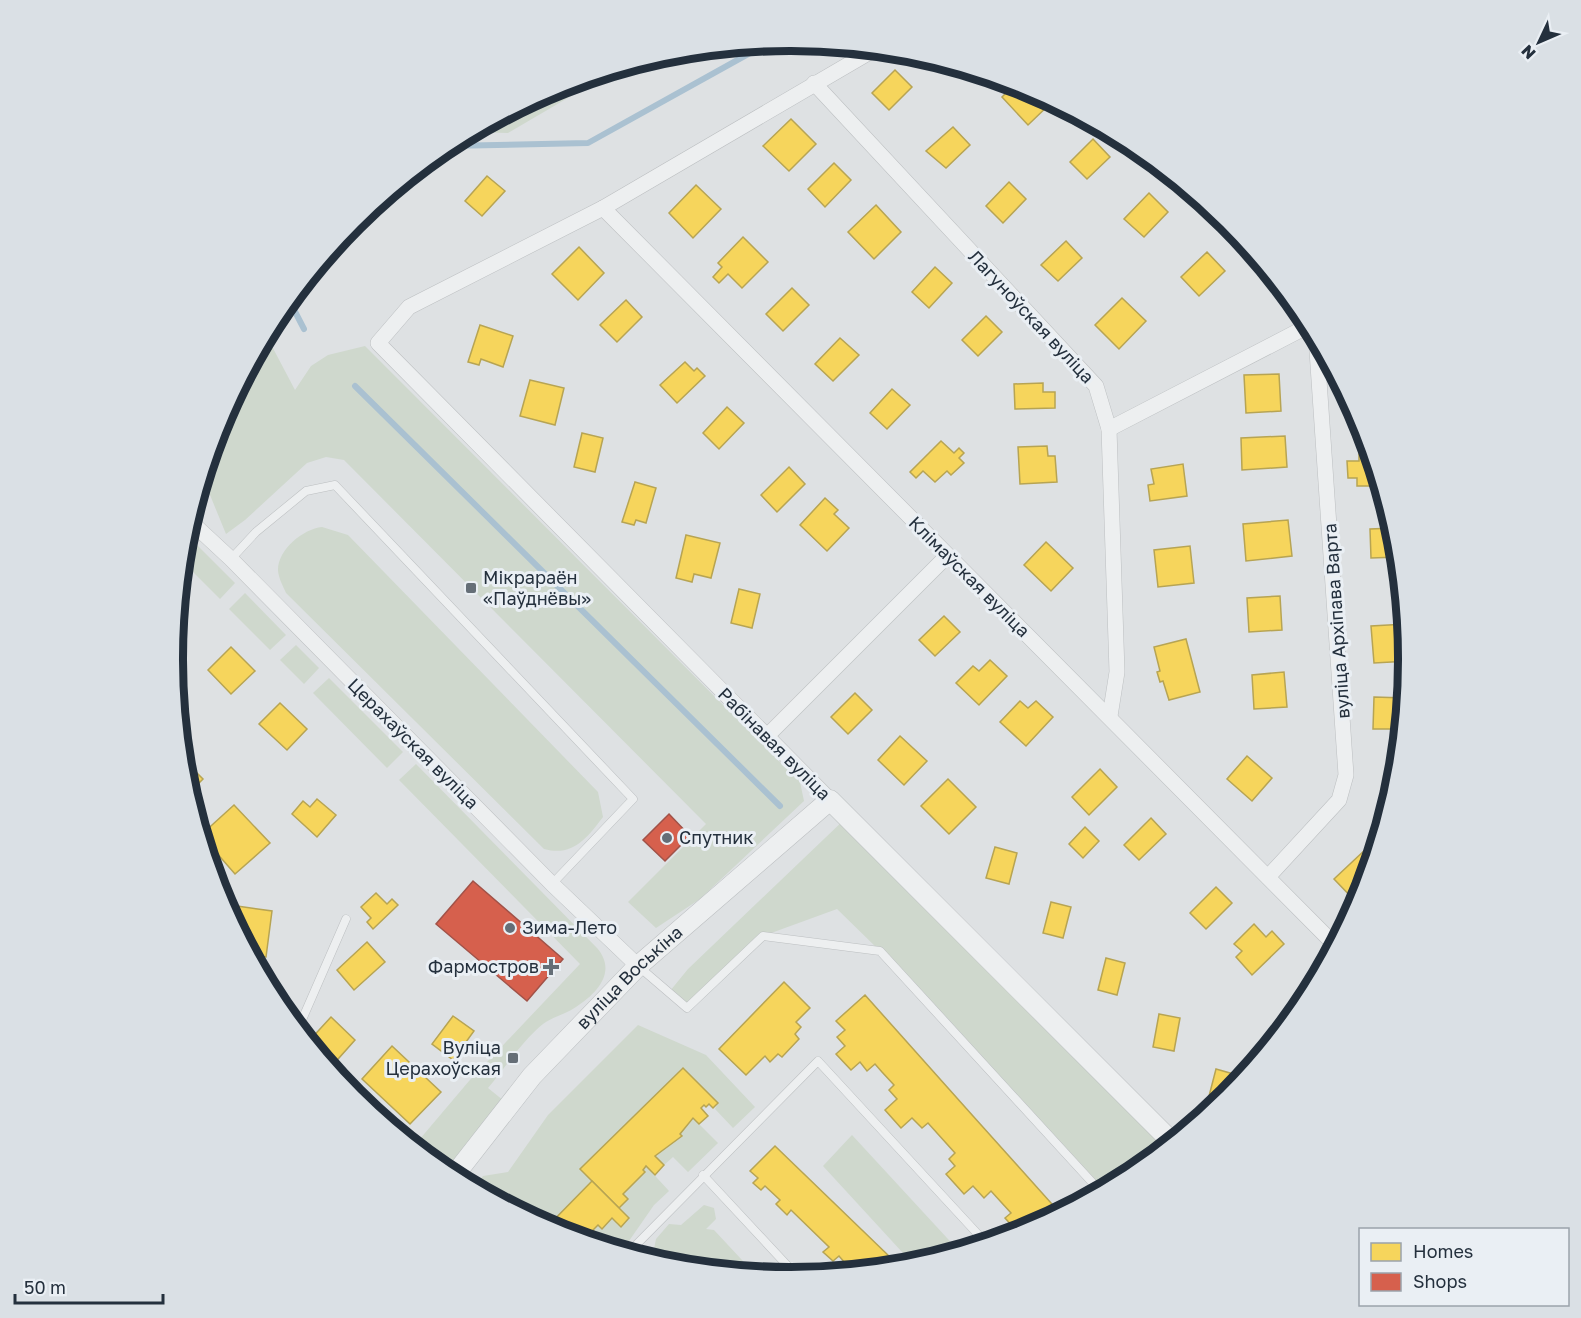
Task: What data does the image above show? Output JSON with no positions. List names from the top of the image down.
{
  "streets": {
    "street": [
      "Лагуноўская вуліца",
      "Клімаўская вуліца",
      "вуліца Архіпава Варта",
      "Церахаўская вуліца",
      "Рабінавая вуліца",
      "вуліца Воськіна"
    ]
  },
  "crossings": [
    ["Лагуноўская вуліца", "Клімаўская вуліца"],
    ["Клімаўская вуліца", "вуліца Архіпава Варта"],
    ["Клімаўская вуліца", "Рабінавая вуліца"],
    ["Церахаўская вуліца", "вуліца Воськіна"],
    ["Рабінавая вуліца", "вуліца Воськіна"]
  ],
  "places": {
    "transit": ["Мікрараён «Паўднёвы»", "Вуліца Церахоўская"],
    "other": ["Спутник", "Зима-Лето"],
    "health": ["Фармостров"]
  },
  "legend": ["Homes", "Shops"],
  "scale_bar": "50 m",
  "north": "bottom left"
}
